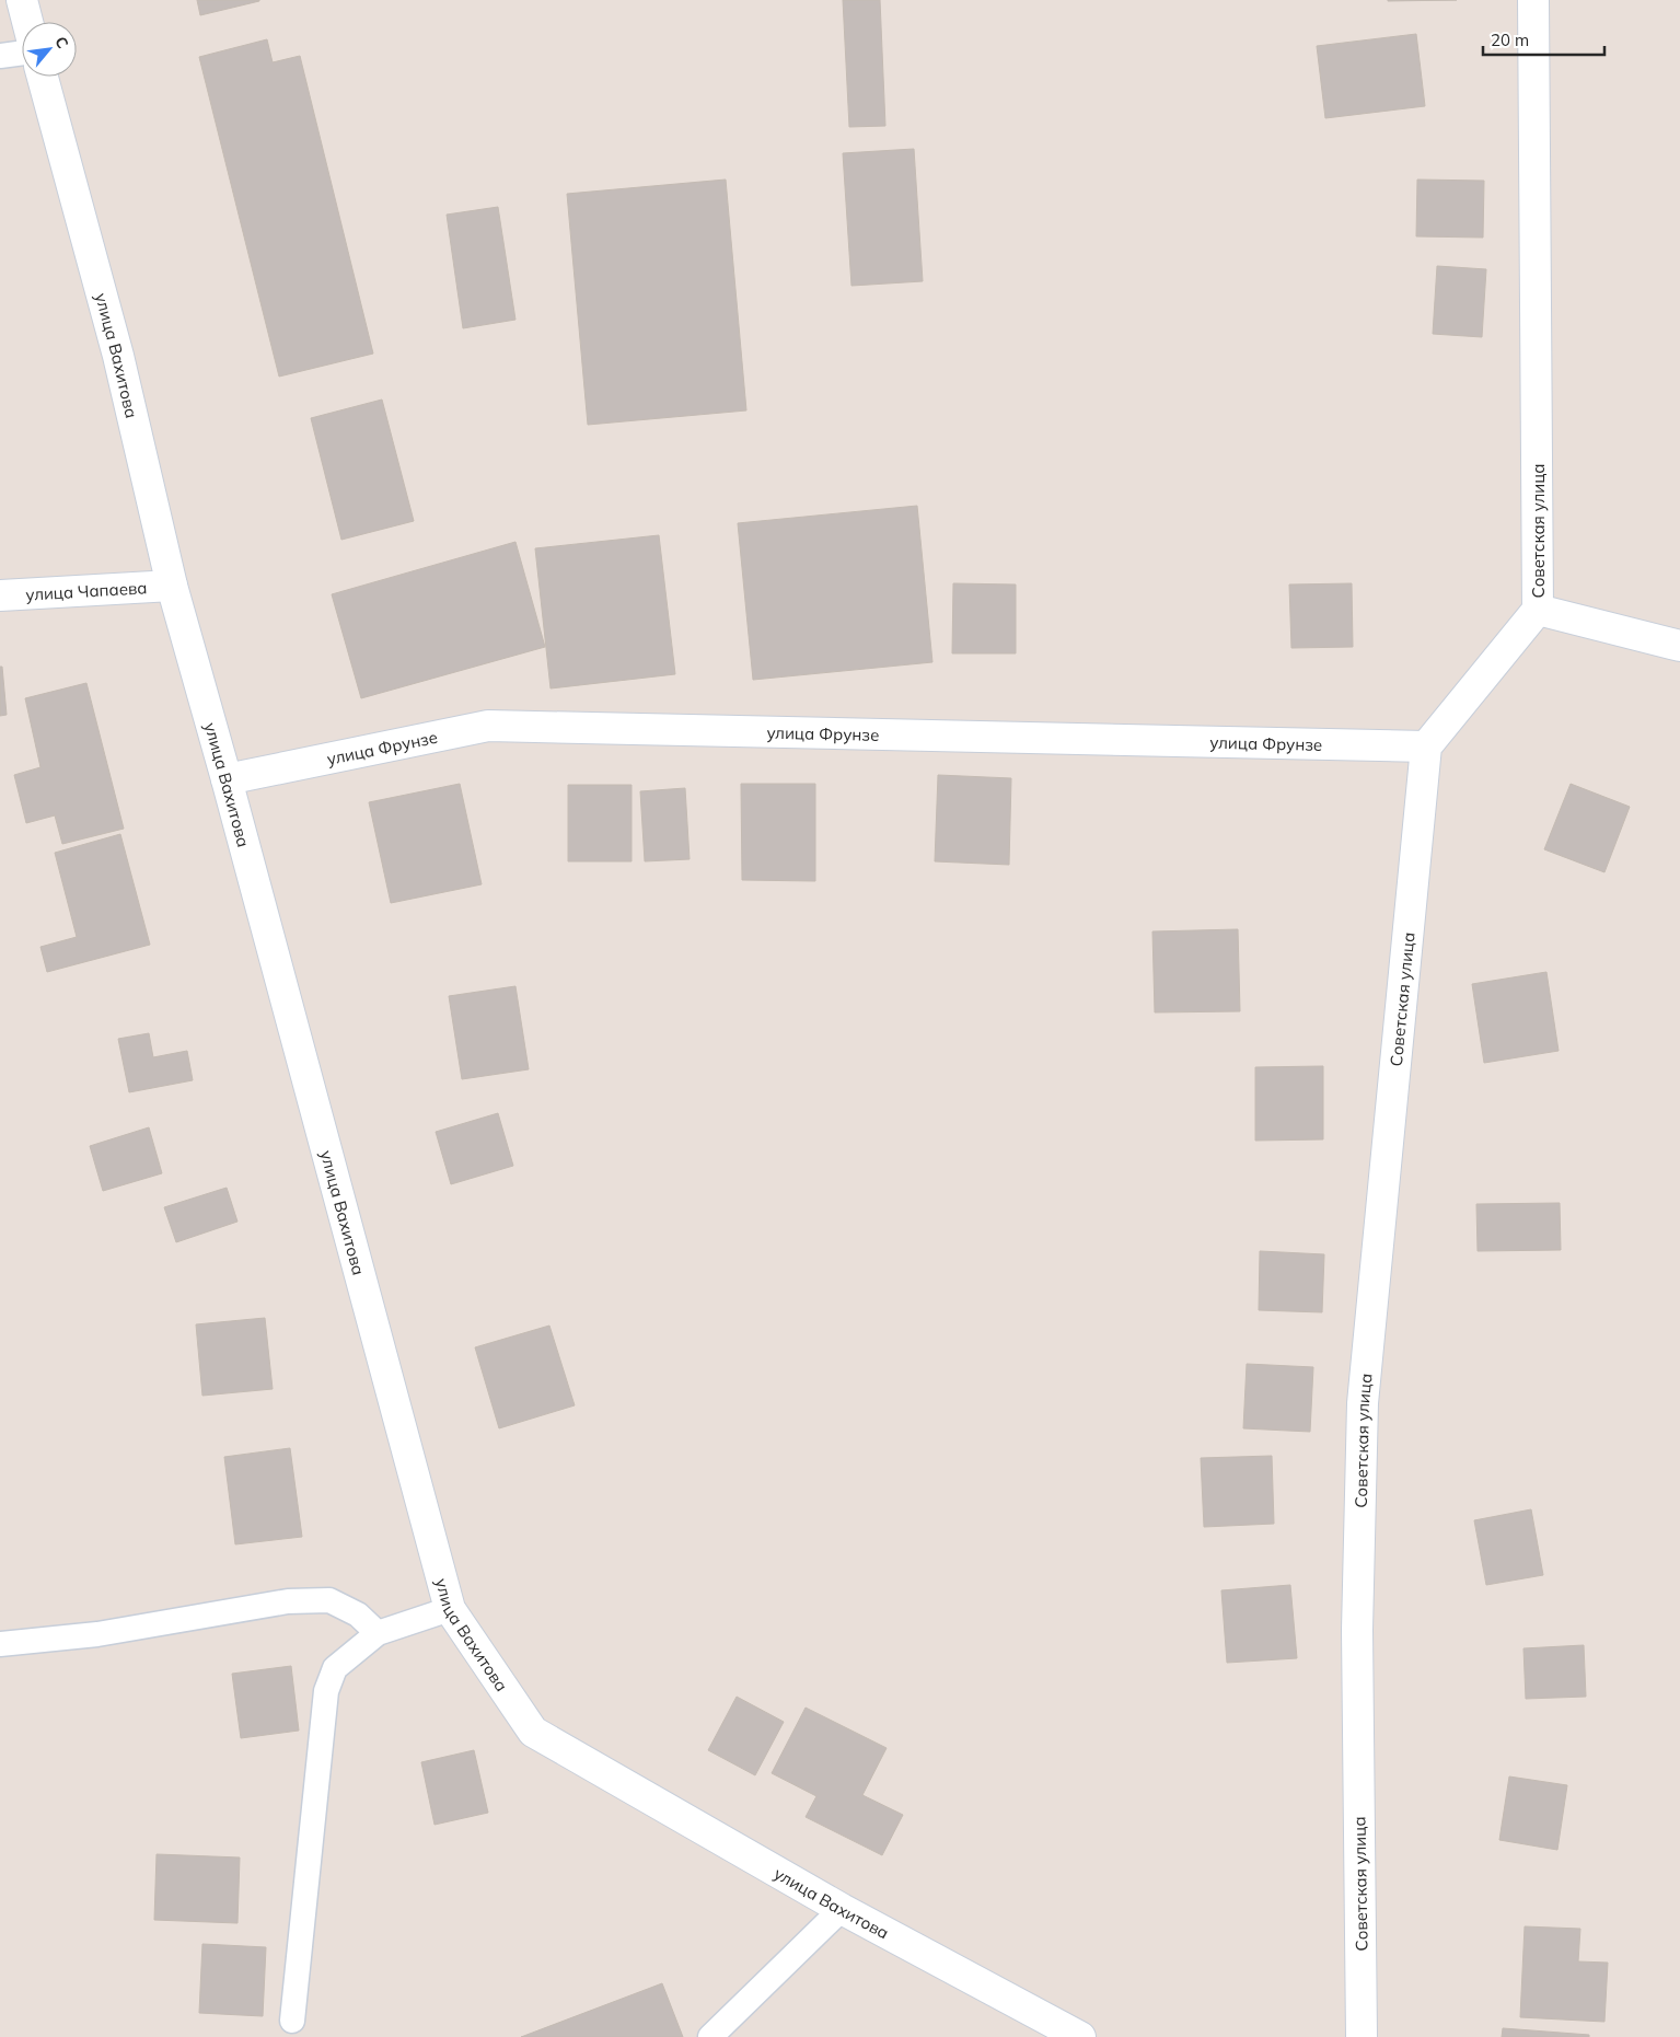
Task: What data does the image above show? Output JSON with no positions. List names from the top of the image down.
{
  "streets": {
    "street": [
      "улица Вахитова",
      "Советская улица",
      "улица Чапаева",
      "улица Фрунзе"
    ]
  },
  "crossings": [
    ["улица Вахитова", "улица Чапаева"],
    ["улица Вахитова", "улица Фрунзе"],
    ["Советская улица", "улица Фрунзе"]
  ],
  "scale_bar": "20 m",
  "north": "top right"
}
